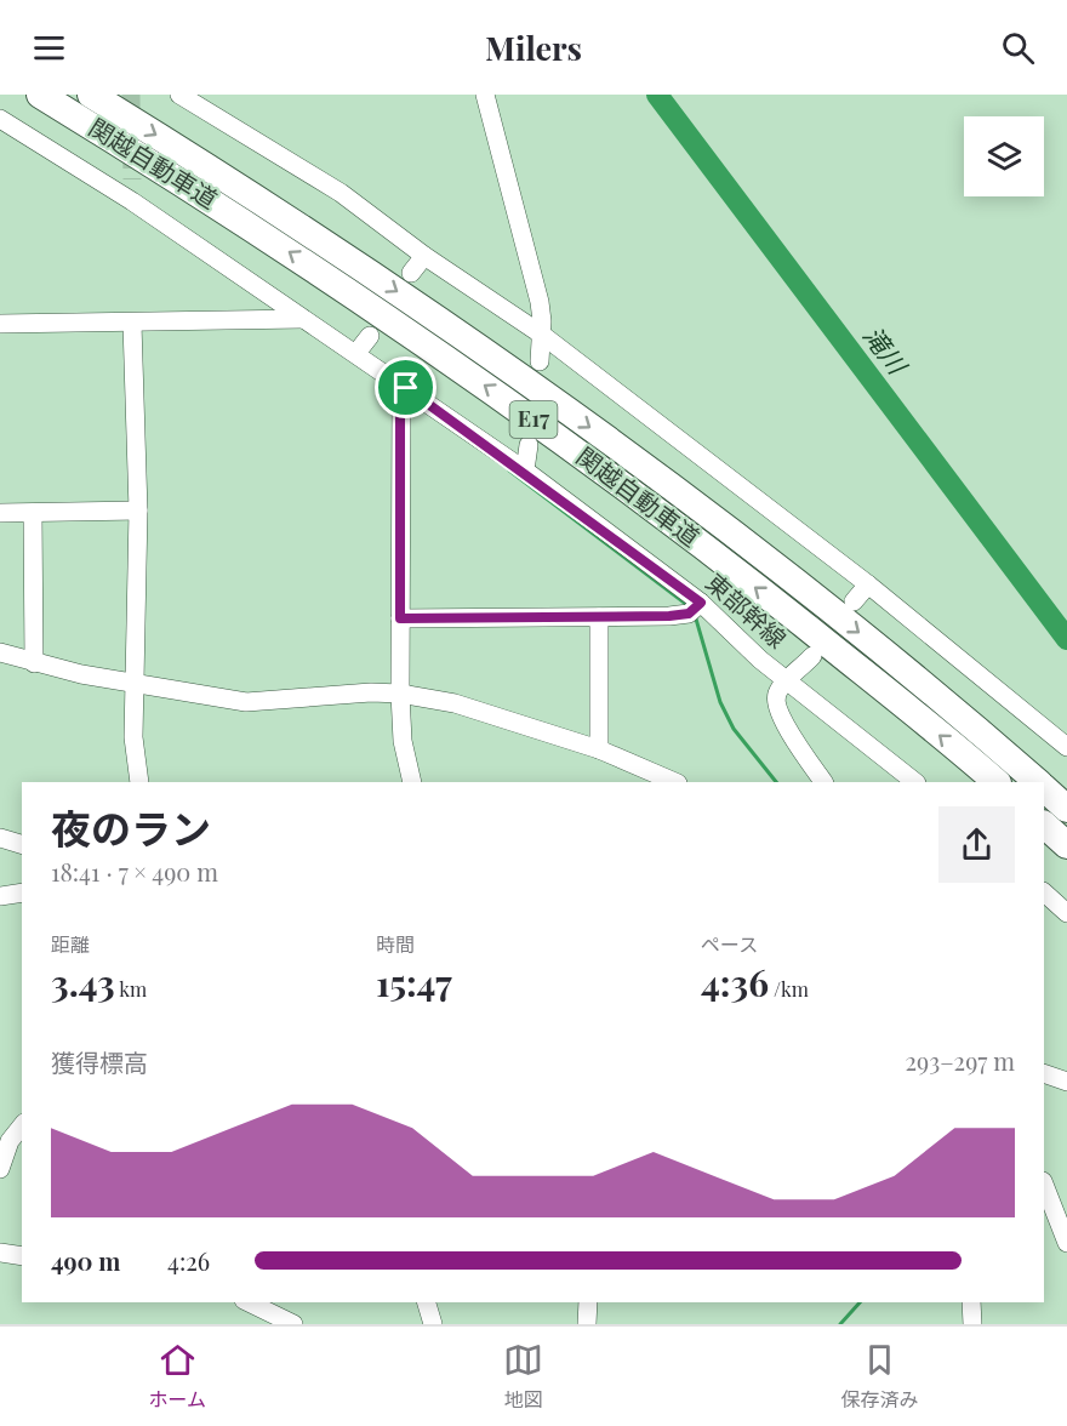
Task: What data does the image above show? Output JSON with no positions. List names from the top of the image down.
{
  "streets": {
    "highway": ["関越自動車道", "E17"],
    "street": ["東部幹線"]
  },
  "water": ["滝川"],
  "page": {
    "header": "Milers",
    "heading": ["夜のラン", "18:41 · 7 × 490 m"],
    "stats": [
      ["距離", "3.43 km"],
      ["時間", "15:47"],
      ["ペース", "4:36 /km"]
    ],
    "chart": ["獲得標高", "293–297 m"],
    "list": [
      {
        "name": "490 m",
        "note": "4:26"
      }
    ],
    "tabs": ["ホーム", "地図", "保存済み"]
  }
}
